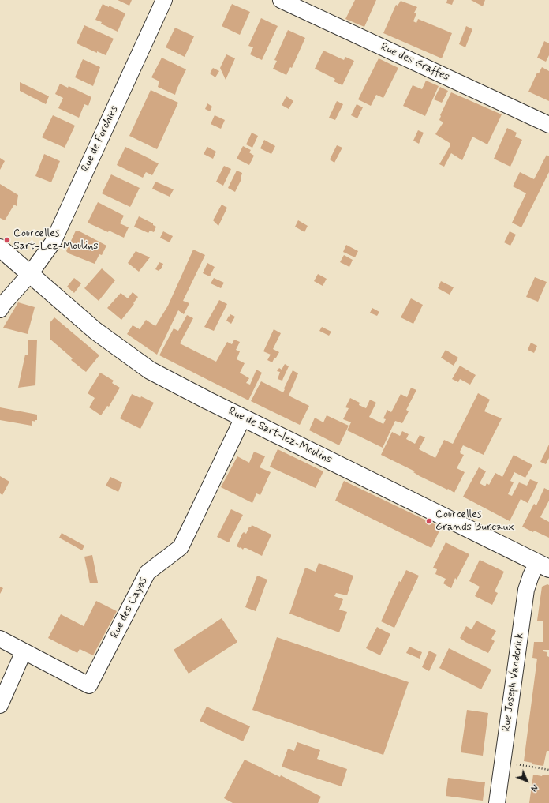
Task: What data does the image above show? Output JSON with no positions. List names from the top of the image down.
{
  "streets": {
    "main road": ["Rue de Sart-lez-Moulins"],
    "street": [
      "Rue des Graffes",
      "Rue de Forchies",
      "Rue des Cayas",
      "Rue Joseph Vanderick"
    ]
  },
  "crossings": [
    ["Rue de Forchies", "Rue de Sart-lez-Moulins"],
    ["Rue de Sart-lez-Moulins", "Rue des Cayas"],
    ["Rue de Sart-lez-Moulins", "Rue Joseph Vanderick"]
  ],
  "places": ["Courcelles Sart-Lez-Moulins", "Courcelles Grands Bureaux"],
  "north": "bottom right"
}
